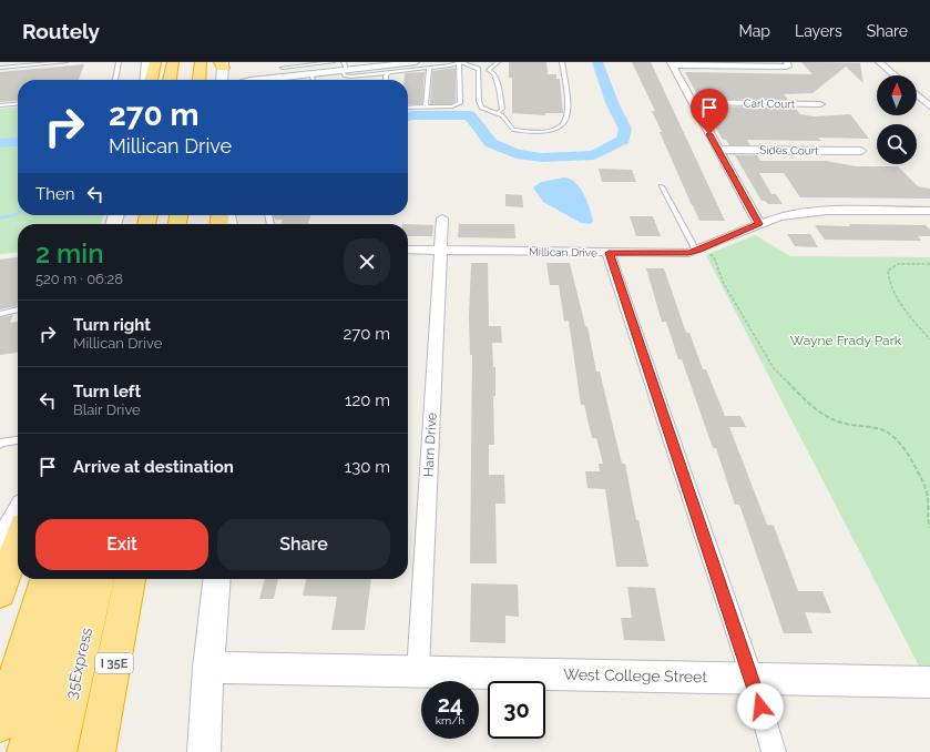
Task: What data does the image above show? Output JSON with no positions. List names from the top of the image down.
{
  "streets": {
    "highway": ["35Express", "I 35E"],
    "street": [
      "Carl Court",
      "Sides Court",
      "Millican Drive",
      "Harn Drive",
      "West College Street"
    ]
  },
  "crossings": [
    ["Millican Drive", "Harn Drive"],
    ["Harn Drive", "West College Street"]
  ],
  "parks": ["Wayne Frady Park"],
  "north": "top",
  "page": {
    "header": "Routely",
    "nav": ["Map", "Layers", "Share"],
    "turn": ["270 m", "Millican Drive"],
    "then": "Then",
    "heading": ["2 min", "520 m · 06:28"],
    "list": [
      {
        "name": "Turn right",
        "note": "Millican Drive",
        "value": "270 m"
      },
      {
        "name": "Turn left",
        "note": "Blair Drive",
        "value": "120 m"
      },
      {
        "name": "Arrive at destination",
        "value": "130 m"
      }
    ],
    "buttons": ["Exit", "Share"],
    "speed": "24 km/h",
    "limit": "30"
  }
}
